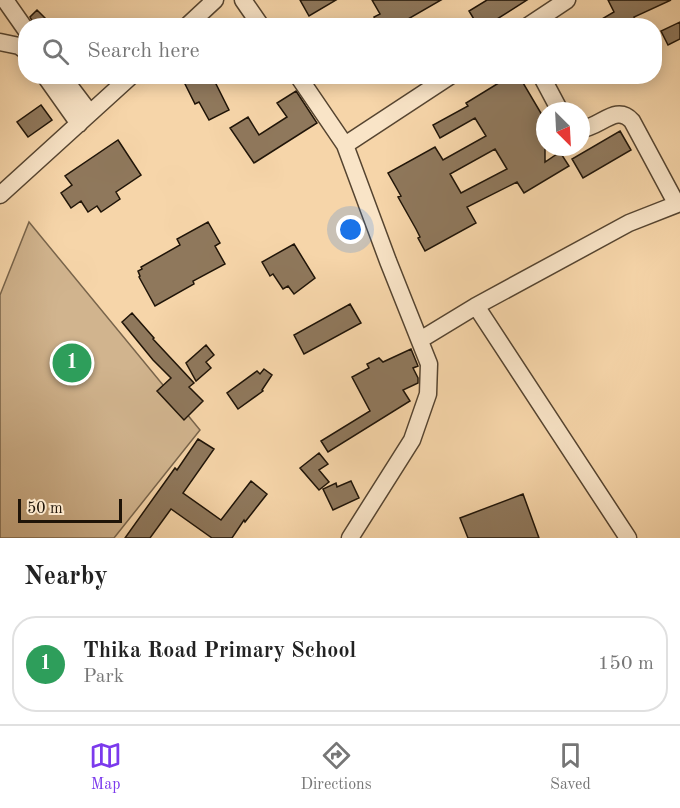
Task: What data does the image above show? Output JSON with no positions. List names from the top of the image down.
{
  "scale_bar": "50 m",
  "north": "bottom right",
  "page": {
    "search": "Search here",
    "pins": "1",
    "scale": "50 m",
    "heading": "Nearby",
    "list": [
      {
        "mark": "1",
        "name": "Thika Road Primary School",
        "note": "Park",
        "value": "150 m"
      }
    ],
    "nav": ["Map", "Directions", "Saved"]
  }
}
